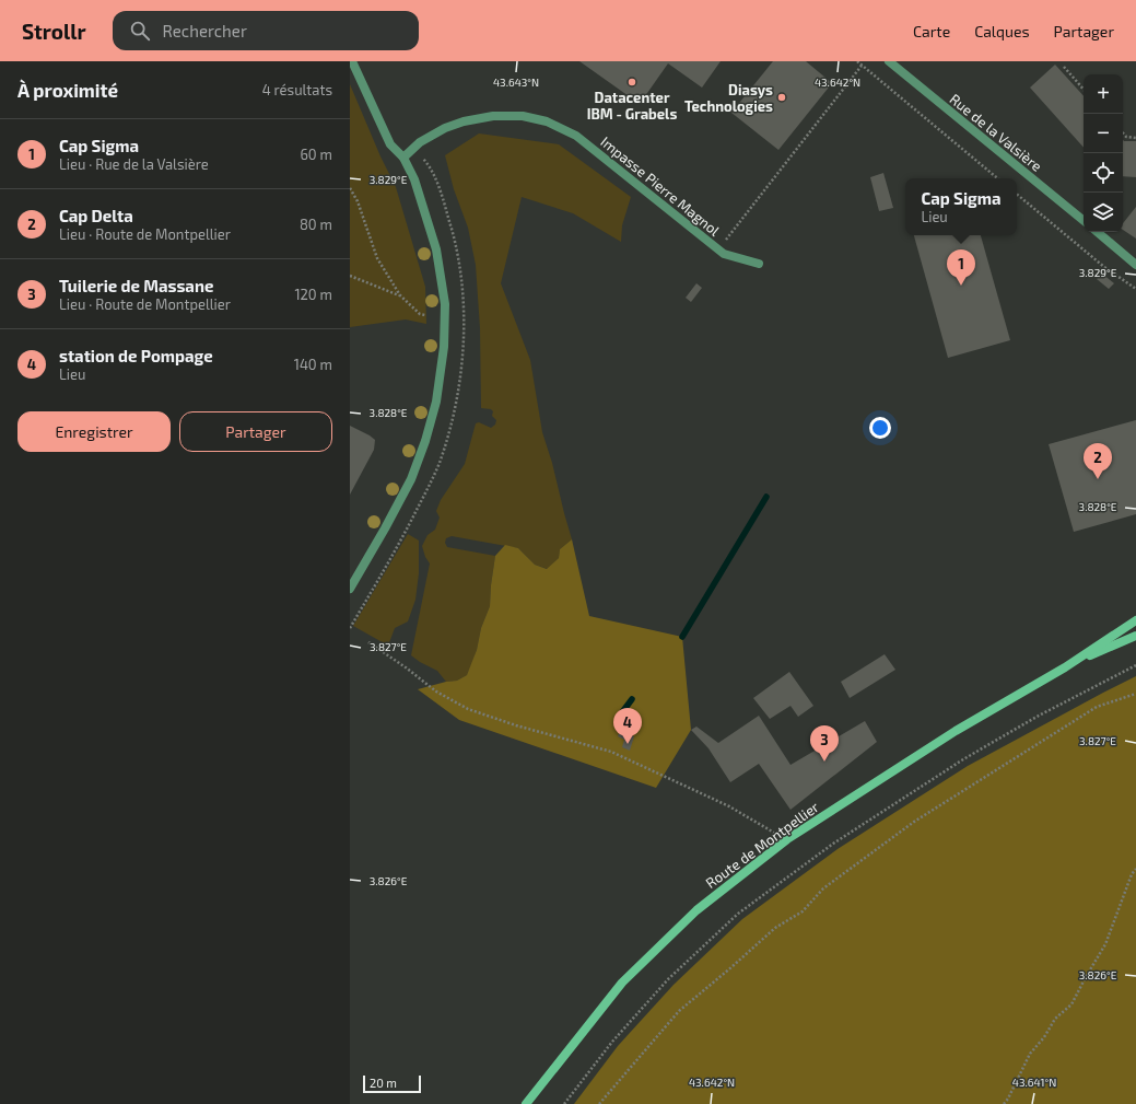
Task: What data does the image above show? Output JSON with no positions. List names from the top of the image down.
{
  "streets": {
    "main road": ["Route de Montpellier"],
    "street": ["Rue de la Valsière", "Impasse Pierre Magnol"]
  },
  "places": ["Datacenter IBM - Grabels", "Diasys Technologies"],
  "scale_bar": "20 m",
  "page": {
    "header": "Strollr",
    "search": "Rechercher",
    "nav": ["Carte", "Calques", "Partager"],
    "heading": ["À proximité", "4 résultats"],
    "map_buttons": ["+", "−"],
    "list": [
      {
        "mark": "1",
        "name": "Cap Sigma",
        "note": "Lieu · Rue de la Valsière",
        "value": "60 m"
      },
      {
        "mark": "2",
        "name": "Cap Delta",
        "note": "Lieu · Route de Montpellier",
        "value": "80 m"
      },
      {
        "mark": "3",
        "name": "Tuilerie de Massane",
        "note": "Lieu · Route de Montpellier",
        "value": "120 m"
      },
      {
        "mark": "4",
        "name": "station de Pompage",
        "note": "Lieu",
        "value": "140 m"
      }
    ],
    "popup": ["Cap Sigma", "Lieu"],
    "pins": [
      "1",
      "2",
      "4",
      "3"
    ],
    "buttons": ["Enregistrer", "Partager"],
    "scale": "20 m"
  },
  "coordinates": [
    "43.643°N",
    "43.642°N",
    "3.829°E",
    "3.828°E",
    "3.827°E",
    "3.826°E",
    "43.641°N"
  ]
}
